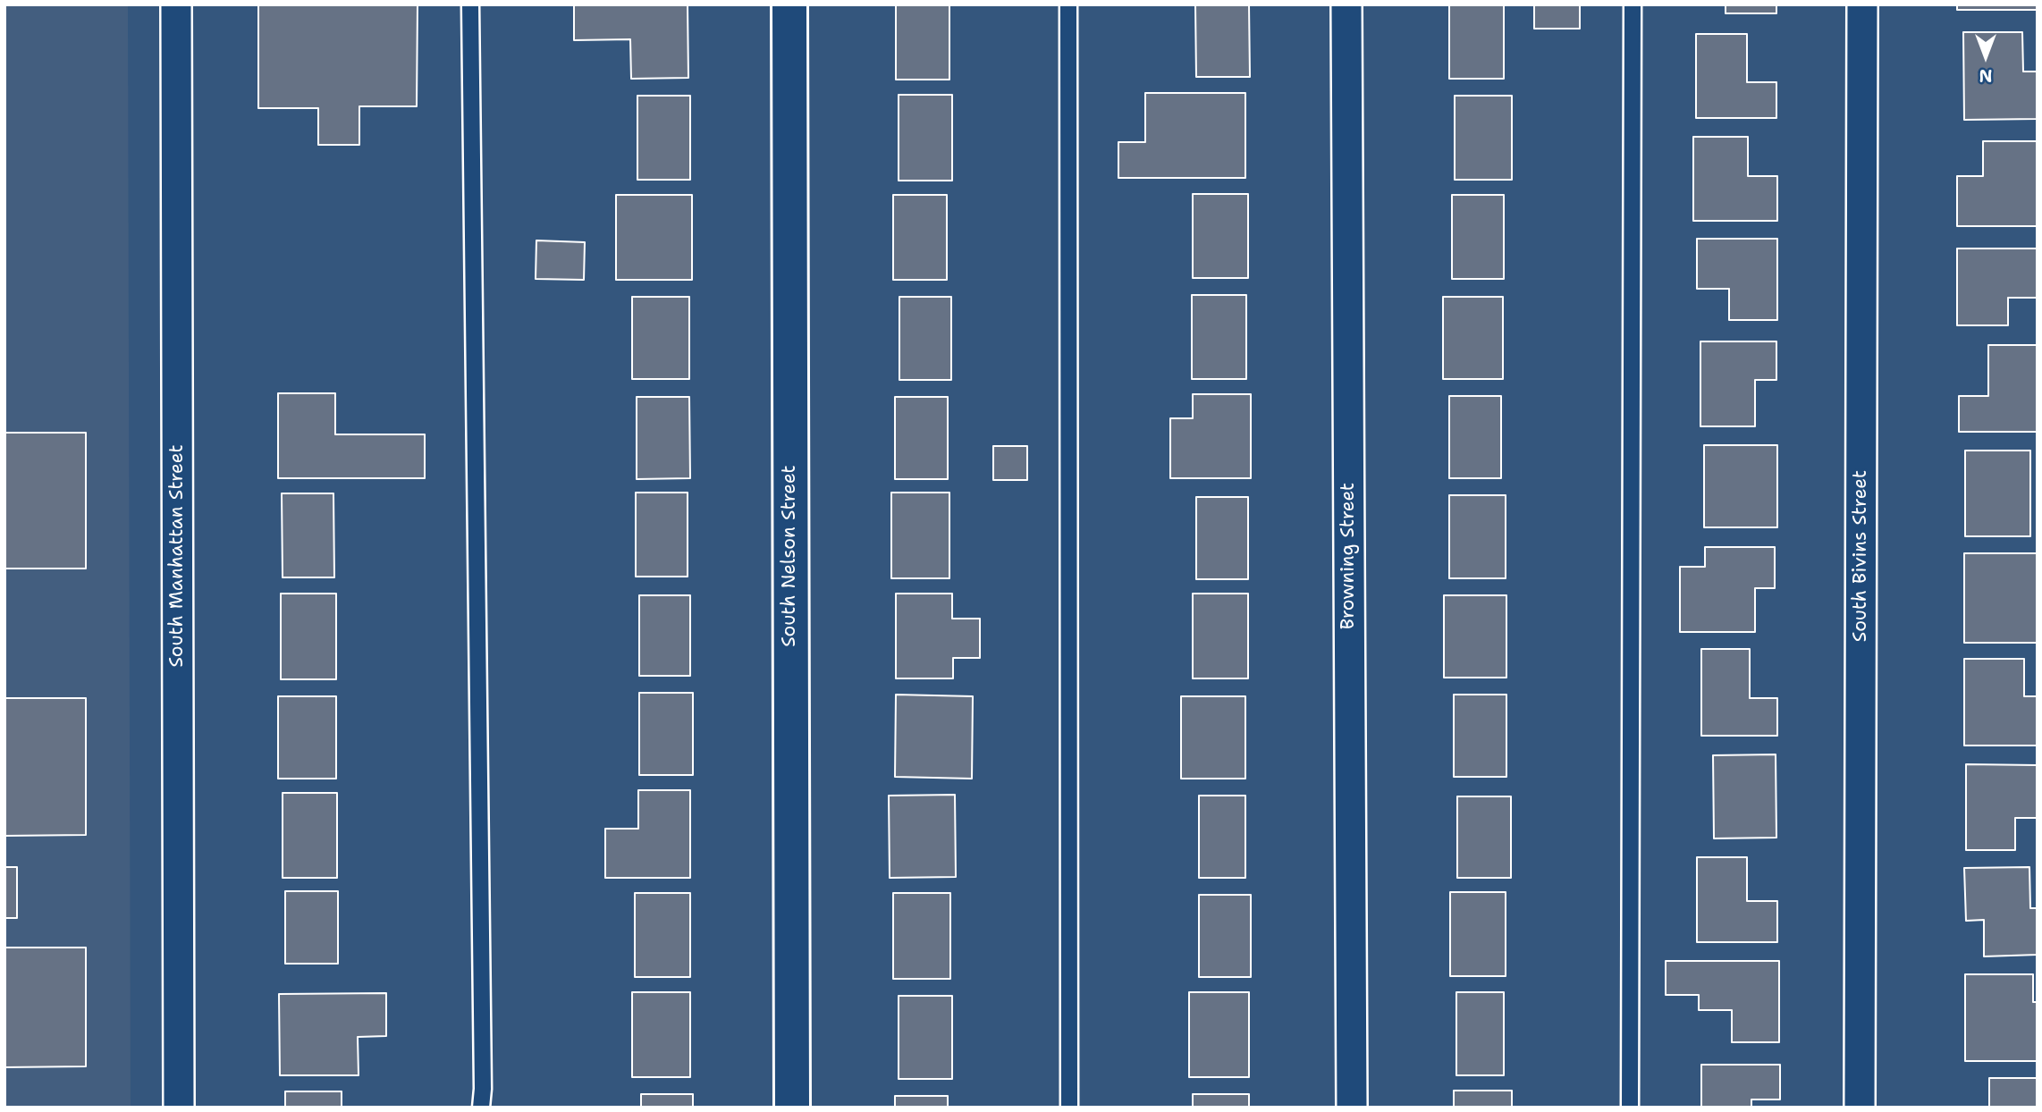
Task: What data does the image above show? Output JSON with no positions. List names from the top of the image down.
{
  "streets": {
    "street": [
      "South Manhattan Street",
      "South Nelson Street",
      "Browning Street",
      "South Bivins Street"
    ]
  },
  "north": "bottom"
}
